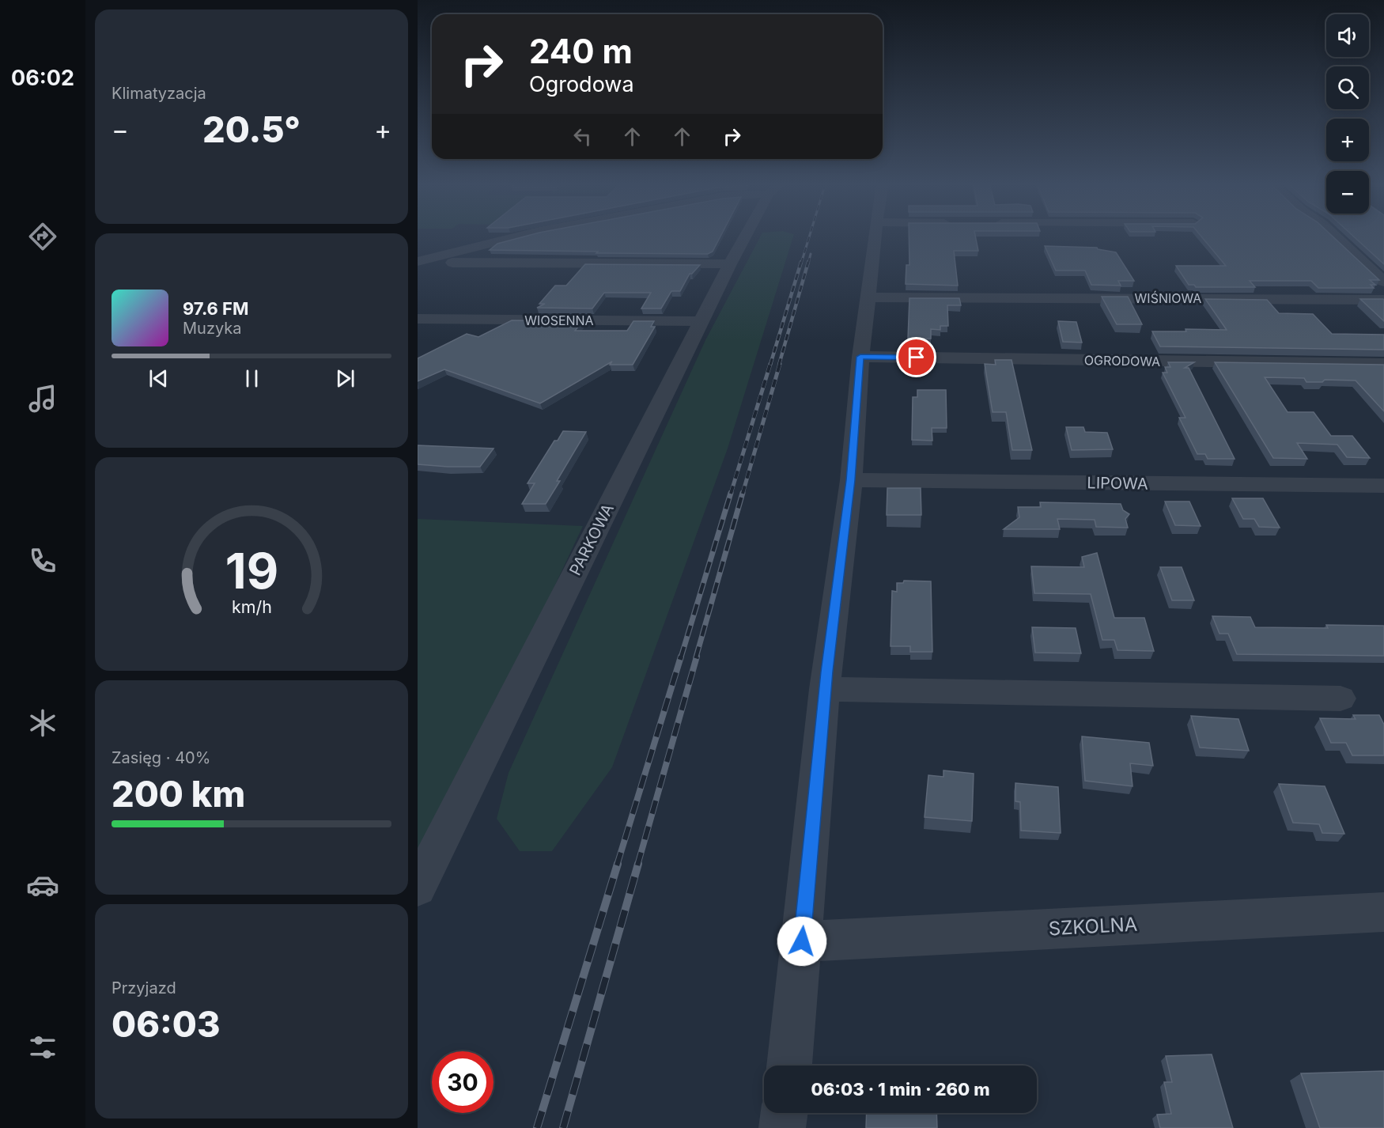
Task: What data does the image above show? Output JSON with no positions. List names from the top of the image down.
{
  "streets": {
    "street": [
      "WIŚNIOWA",
      "WIOSENNA",
      "OGRODOWA",
      "LIPOWA",
      "PARKOWA",
      "SZKOLNA"
    ]
  },
  "crossings": [
    ["WIOSENNA", "PARKOWA"]
  ],
  "page": {
    "tabs": "06:02",
    "tile": [
      "Klimatyzacja",
      ["Zasięg · 40%", "200 km"],
      ["Przyjazd", "06:03"]
    ],
    "map_buttons": ["+", "−"],
    "turn": ["240 m", "Ogrodowa"],
    "heat": ["−", "20.5°", "+"],
    "song": ["97.6 FM", "Muzyka"],
    "limit": "30",
    "trip": "06:03 · 1 min · 260 m",
    "gauge": ["19", "km/h"]
  }
}
